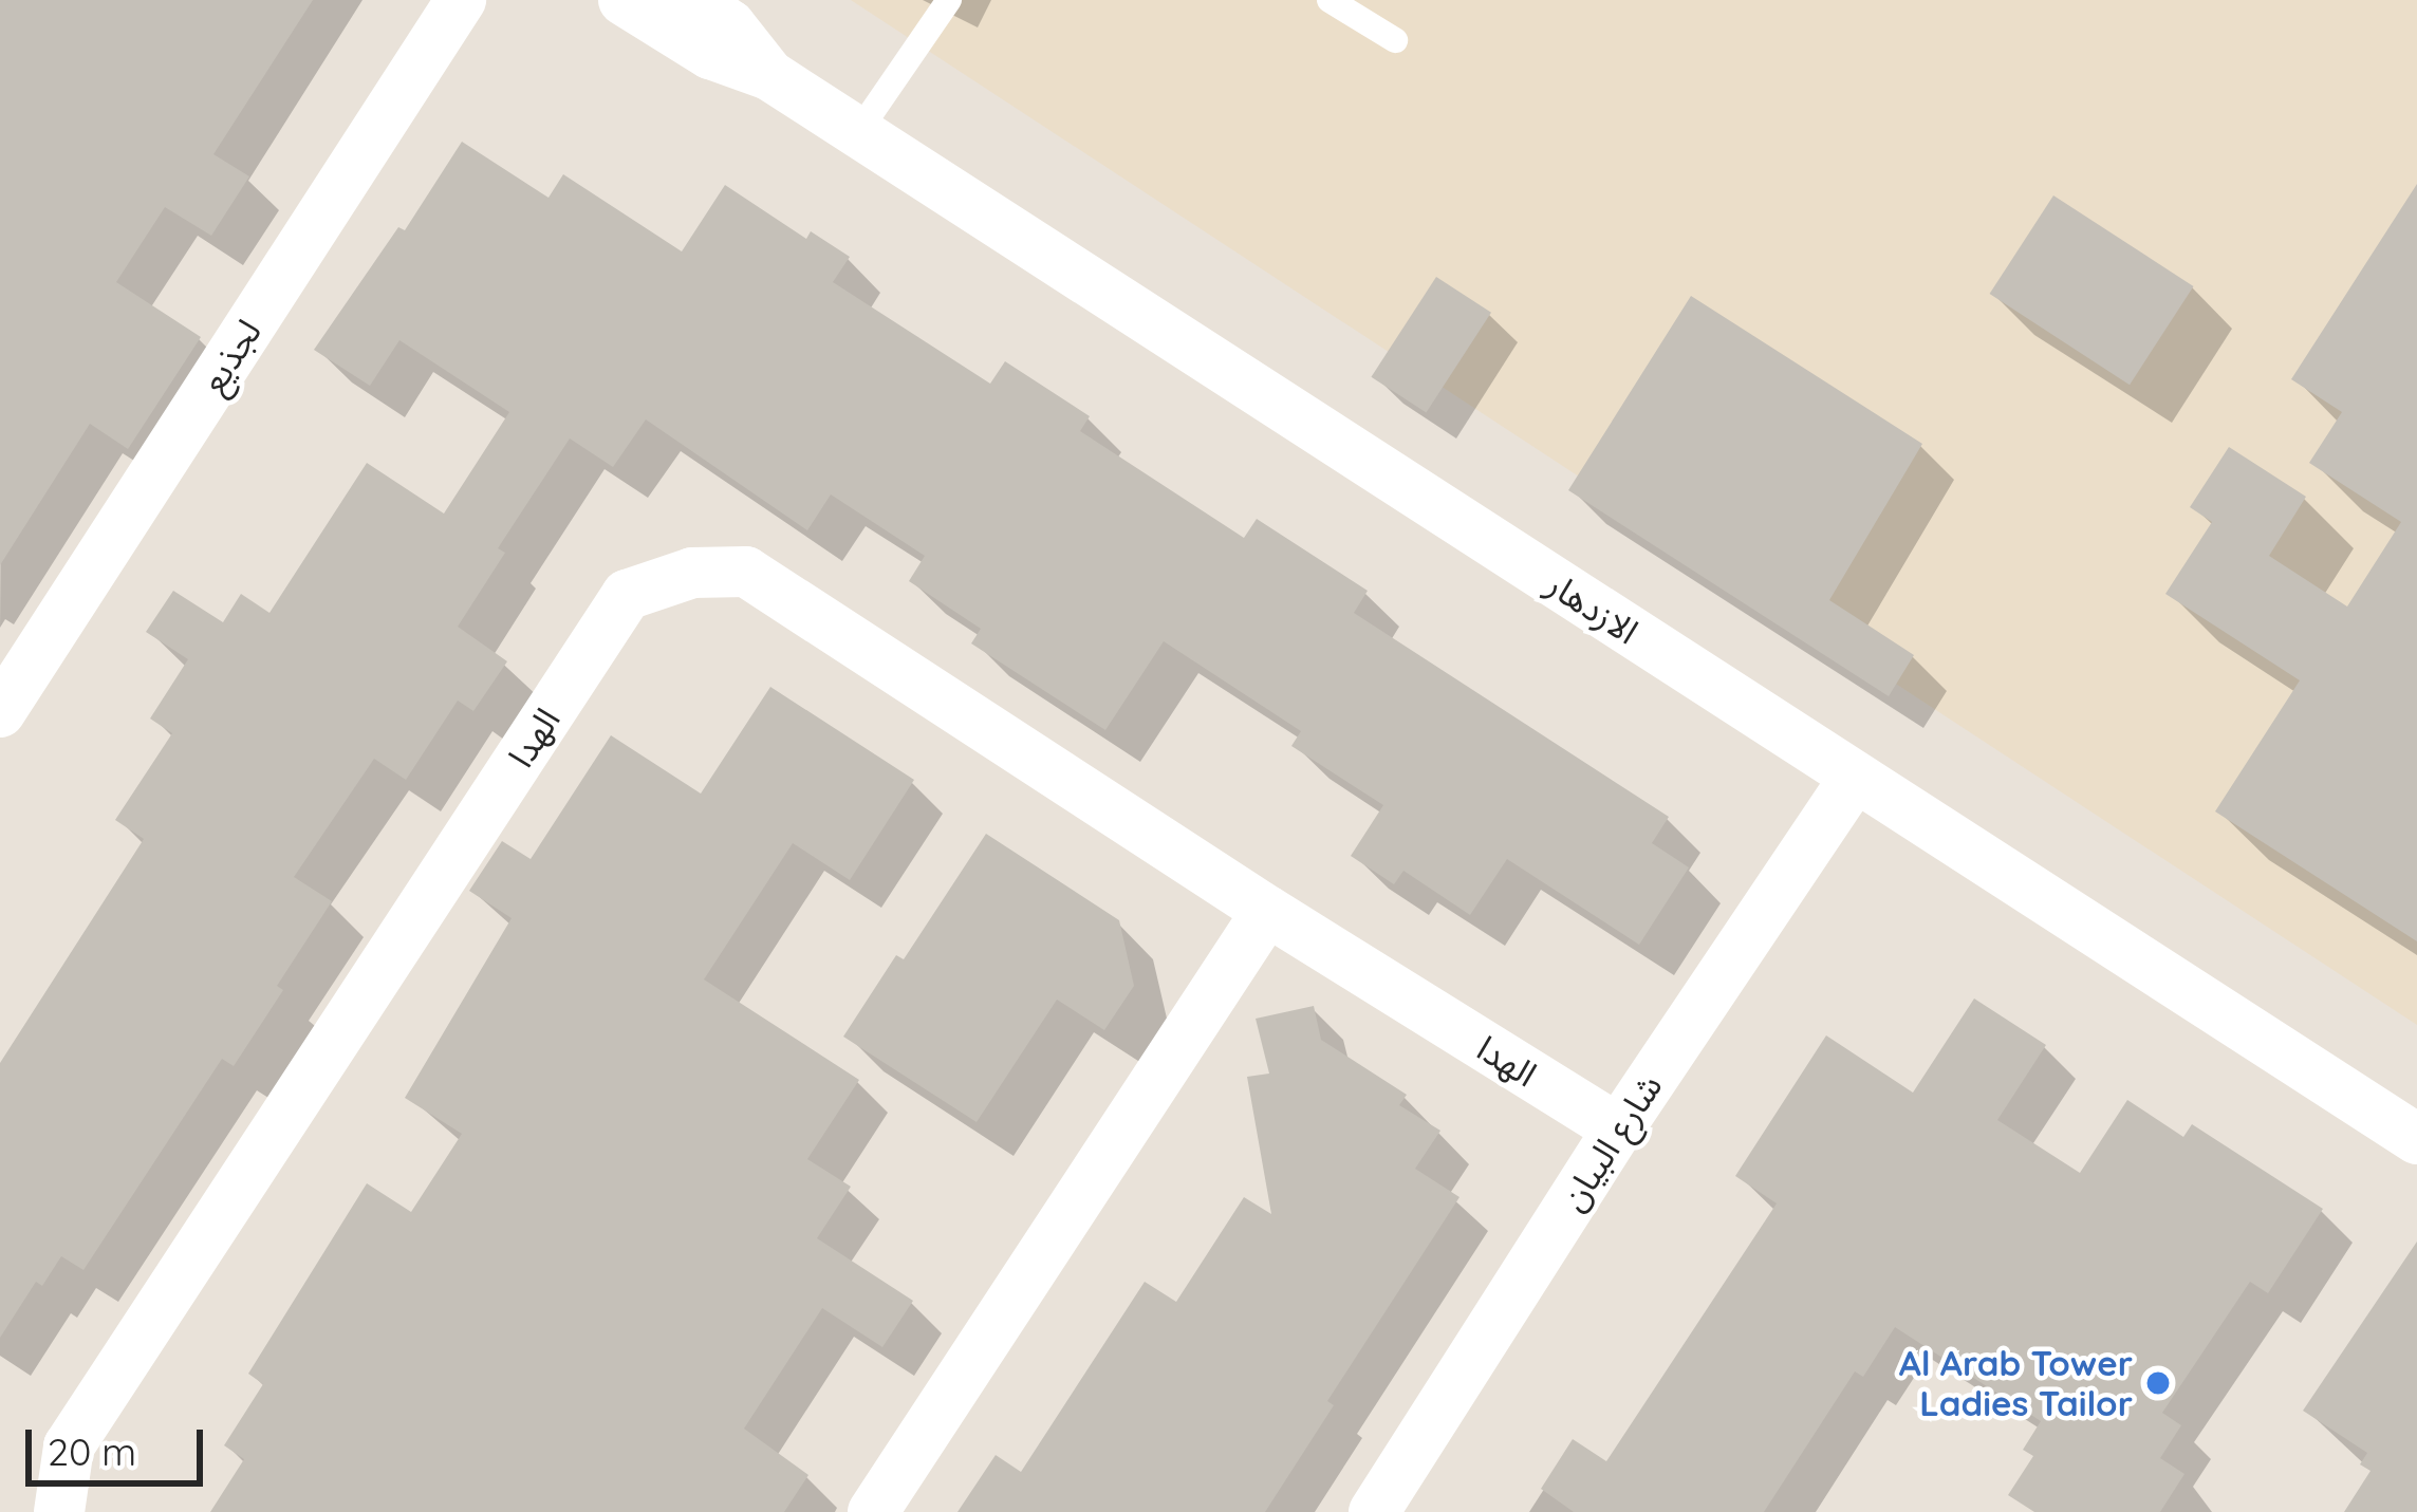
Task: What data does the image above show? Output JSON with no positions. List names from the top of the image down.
{
  "streets": {
    "street": [
      "لجذيع",
      "الازدهار",
      "الهدا",
      "شارع البيان"
    ]
  },
  "crossings": [
    ["الازدهار", "شارع البيان"],
    ["الهدا", "شارع البيان"]
  ],
  "places": ["Al Arab Tower Ladies Tailor"],
  "scale_bar": "20 m"
}
